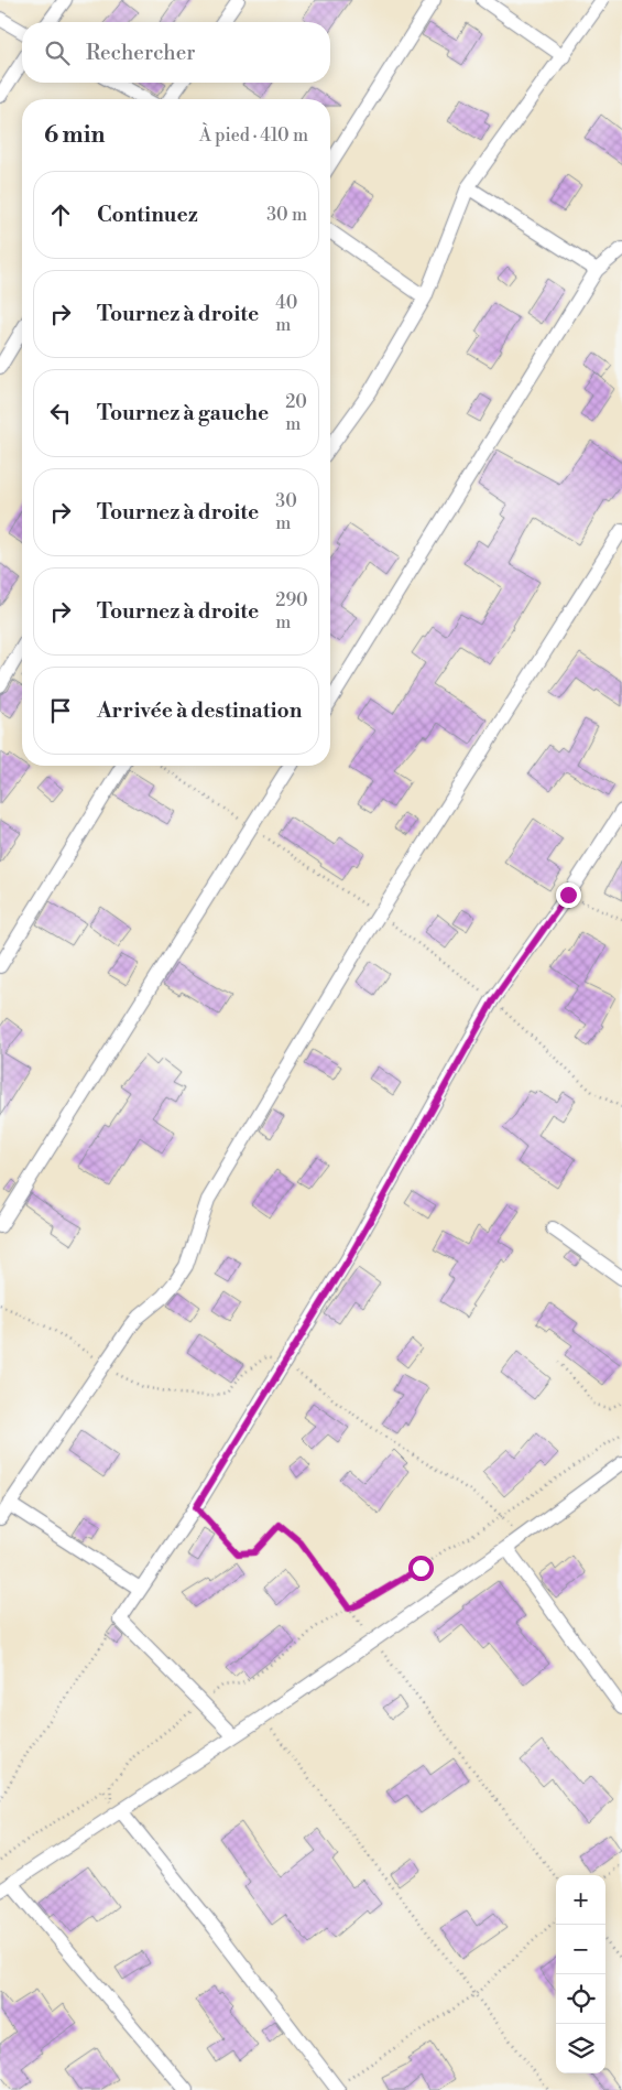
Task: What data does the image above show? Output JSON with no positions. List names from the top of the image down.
{
  "page": {
    "search": "Rechercher",
    "heading": ["6 min", "À pied · 410 m"],
    "list": [
      ["Continuez", "30 m"],
      ["Tournez à droite", "40 m"],
      ["Tournez à gauche", "20 m"],
      ["Tournez à droite", "30 m"],
      ["Tournez à droite", "290 m"],
      "Arrivée à destination"
    ],
    "map_buttons": ["+", "−"]
  }
}
